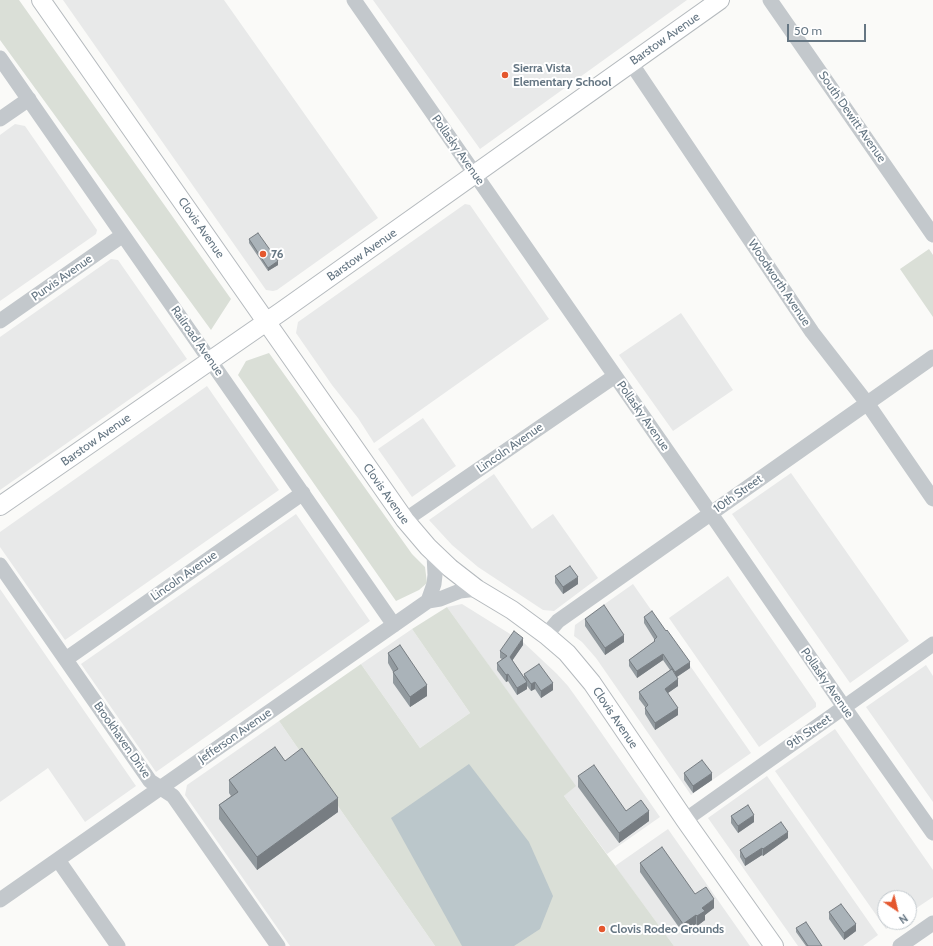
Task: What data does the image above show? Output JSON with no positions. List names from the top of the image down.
{
  "streets": {
    "main road": ["Barstow Avenue", "Clovis Avenue"],
    "street": [
      "South Dewitt Avenue",
      "Pollasky Avenue",
      "Purvis Avenue",
      "Woodworth Avenue",
      "Railroad Avenue",
      "Lincoln Avenue",
      "10th Street",
      "9th Street",
      "Jefferson Avenue",
      "Brookhaven Drive"
    ]
  },
  "crossings": [
    ["Barstow Avenue", "Pollasky Avenue"],
    ["Barstow Avenue", "Clovis Avenue"],
    ["Barstow Avenue", "Woodworth Avenue"],
    ["Barstow Avenue", "Railroad Avenue"],
    ["Pollasky Avenue", "Lincoln Avenue"],
    ["Pollasky Avenue", "10th Street"],
    ["Pollasky Avenue", "9th Street"],
    ["Clovis Avenue", "Lincoln Avenue"],
    ["Clovis Avenue", "10th Street"],
    ["Clovis Avenue", "9th Street"],
    ["Clovis Avenue", "Jefferson Avenue"],
    ["Purvis Avenue", "Railroad Avenue"],
    ["Woodworth Avenue", "10th Street"],
    ["Railroad Avenue", "Lincoln Avenue"],
    ["Railroad Avenue", "Jefferson Avenue"],
    ["Lincoln Avenue", "Brookhaven Drive"],
    ["Jefferson Avenue", "Brookhaven Drive"]
  ],
  "places": ["Sierra Vista Elementary School", "76", "Clovis Rodeo Grounds"],
  "scale_bar": "50 m",
  "north": "bottom right"
}
